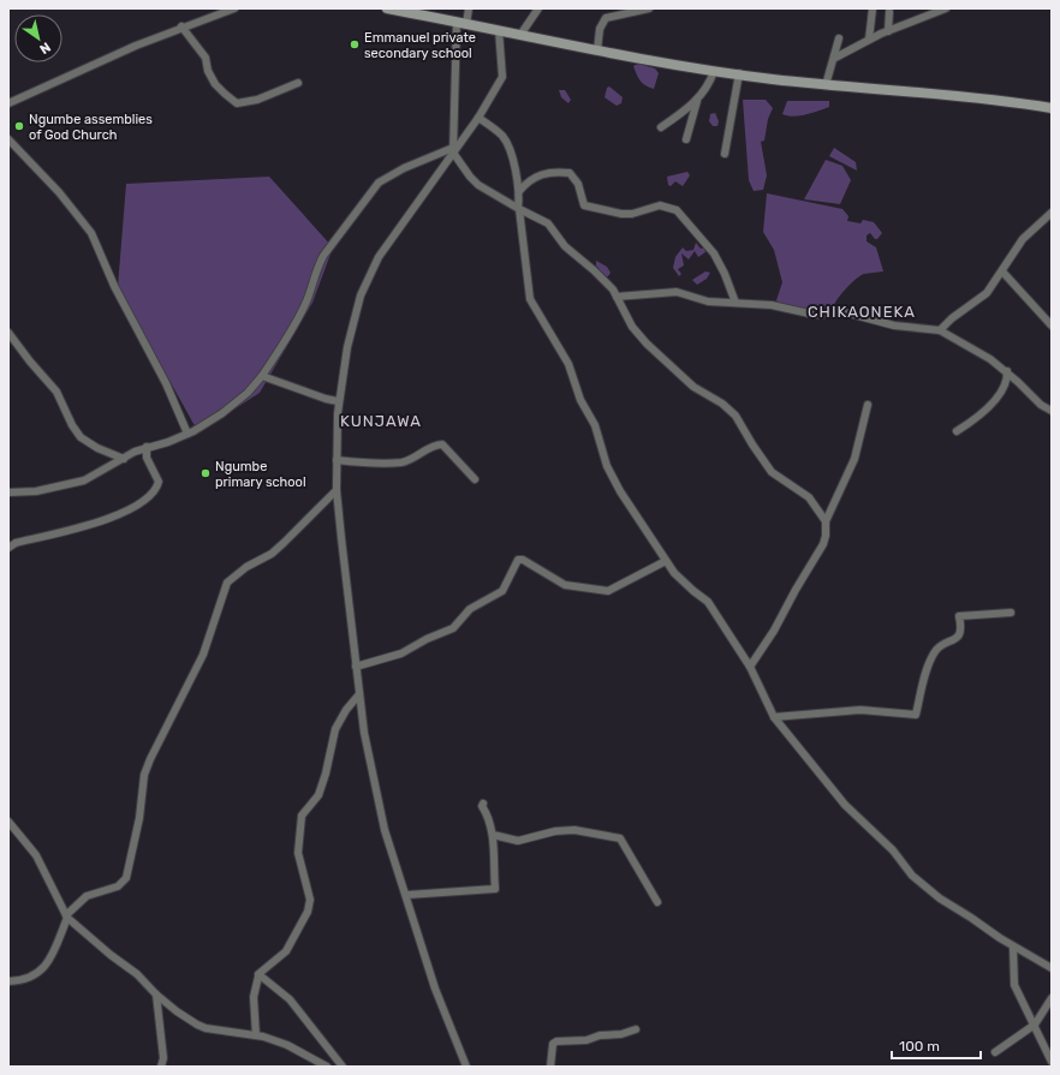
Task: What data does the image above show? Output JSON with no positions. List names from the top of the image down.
{
  "districts": ["CHIKAONEKA", "KUNJAWA"],
  "places": ["Emmanuel private secondary school", "Ngumbe assemblies of God Church", "Ngumbe primary school"],
  "scale_bar": "100 m",
  "north": "bottom right"
}
